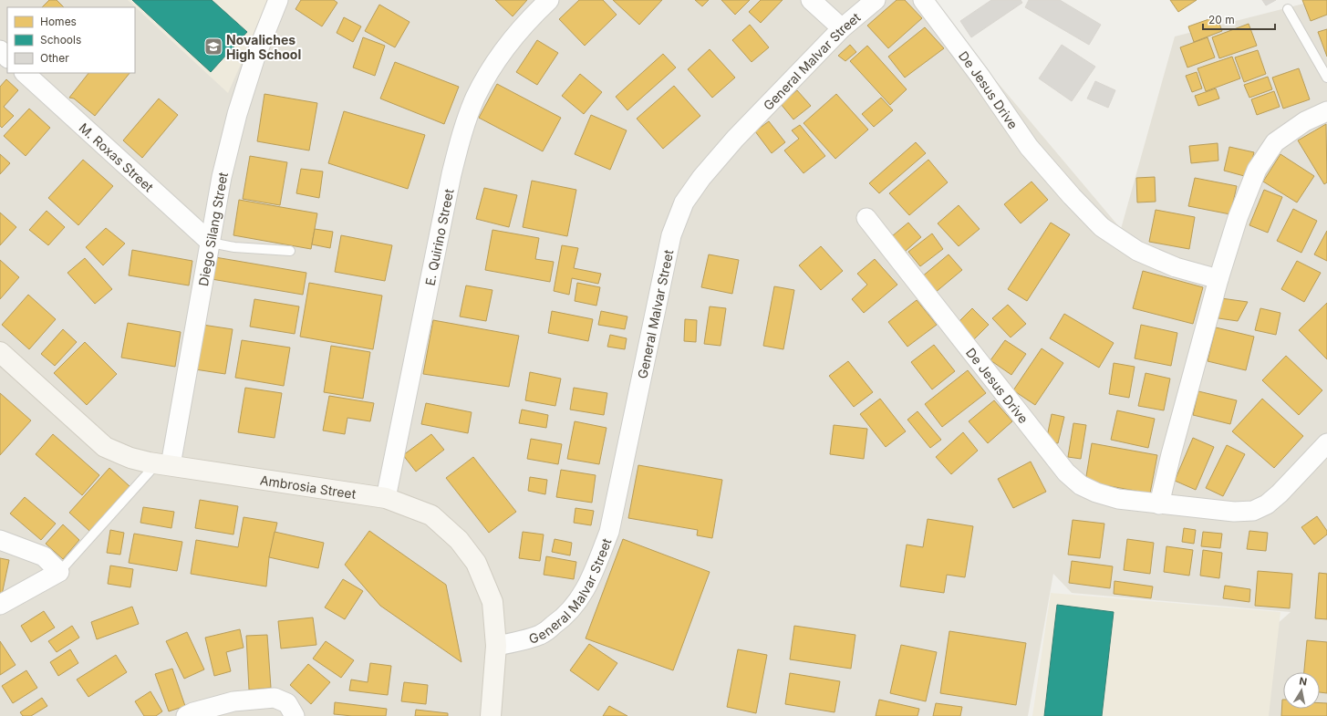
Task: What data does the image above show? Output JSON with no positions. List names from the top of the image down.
{
  "streets": {
    "street": [
      "General Malvar Street",
      "De Jesus Drive",
      "M. Roxas Street",
      "Diego Silang Street",
      "E. Quirino Street",
      "Ambrosia Street"
    ]
  },
  "crossings": [
    ["General Malvar Street", "Ambrosia Street"],
    ["M. Roxas Street", "Diego Silang Street"],
    ["Diego Silang Street", "Ambrosia Street"],
    ["E. Quirino Street", "Ambrosia Street"]
  ],
  "places": {
    "school or university": ["Novaliches High School"]
  },
  "legend": ["Homes", "Schools", "Other"],
  "scale_bar": "20 m",
  "north": "top"
}
